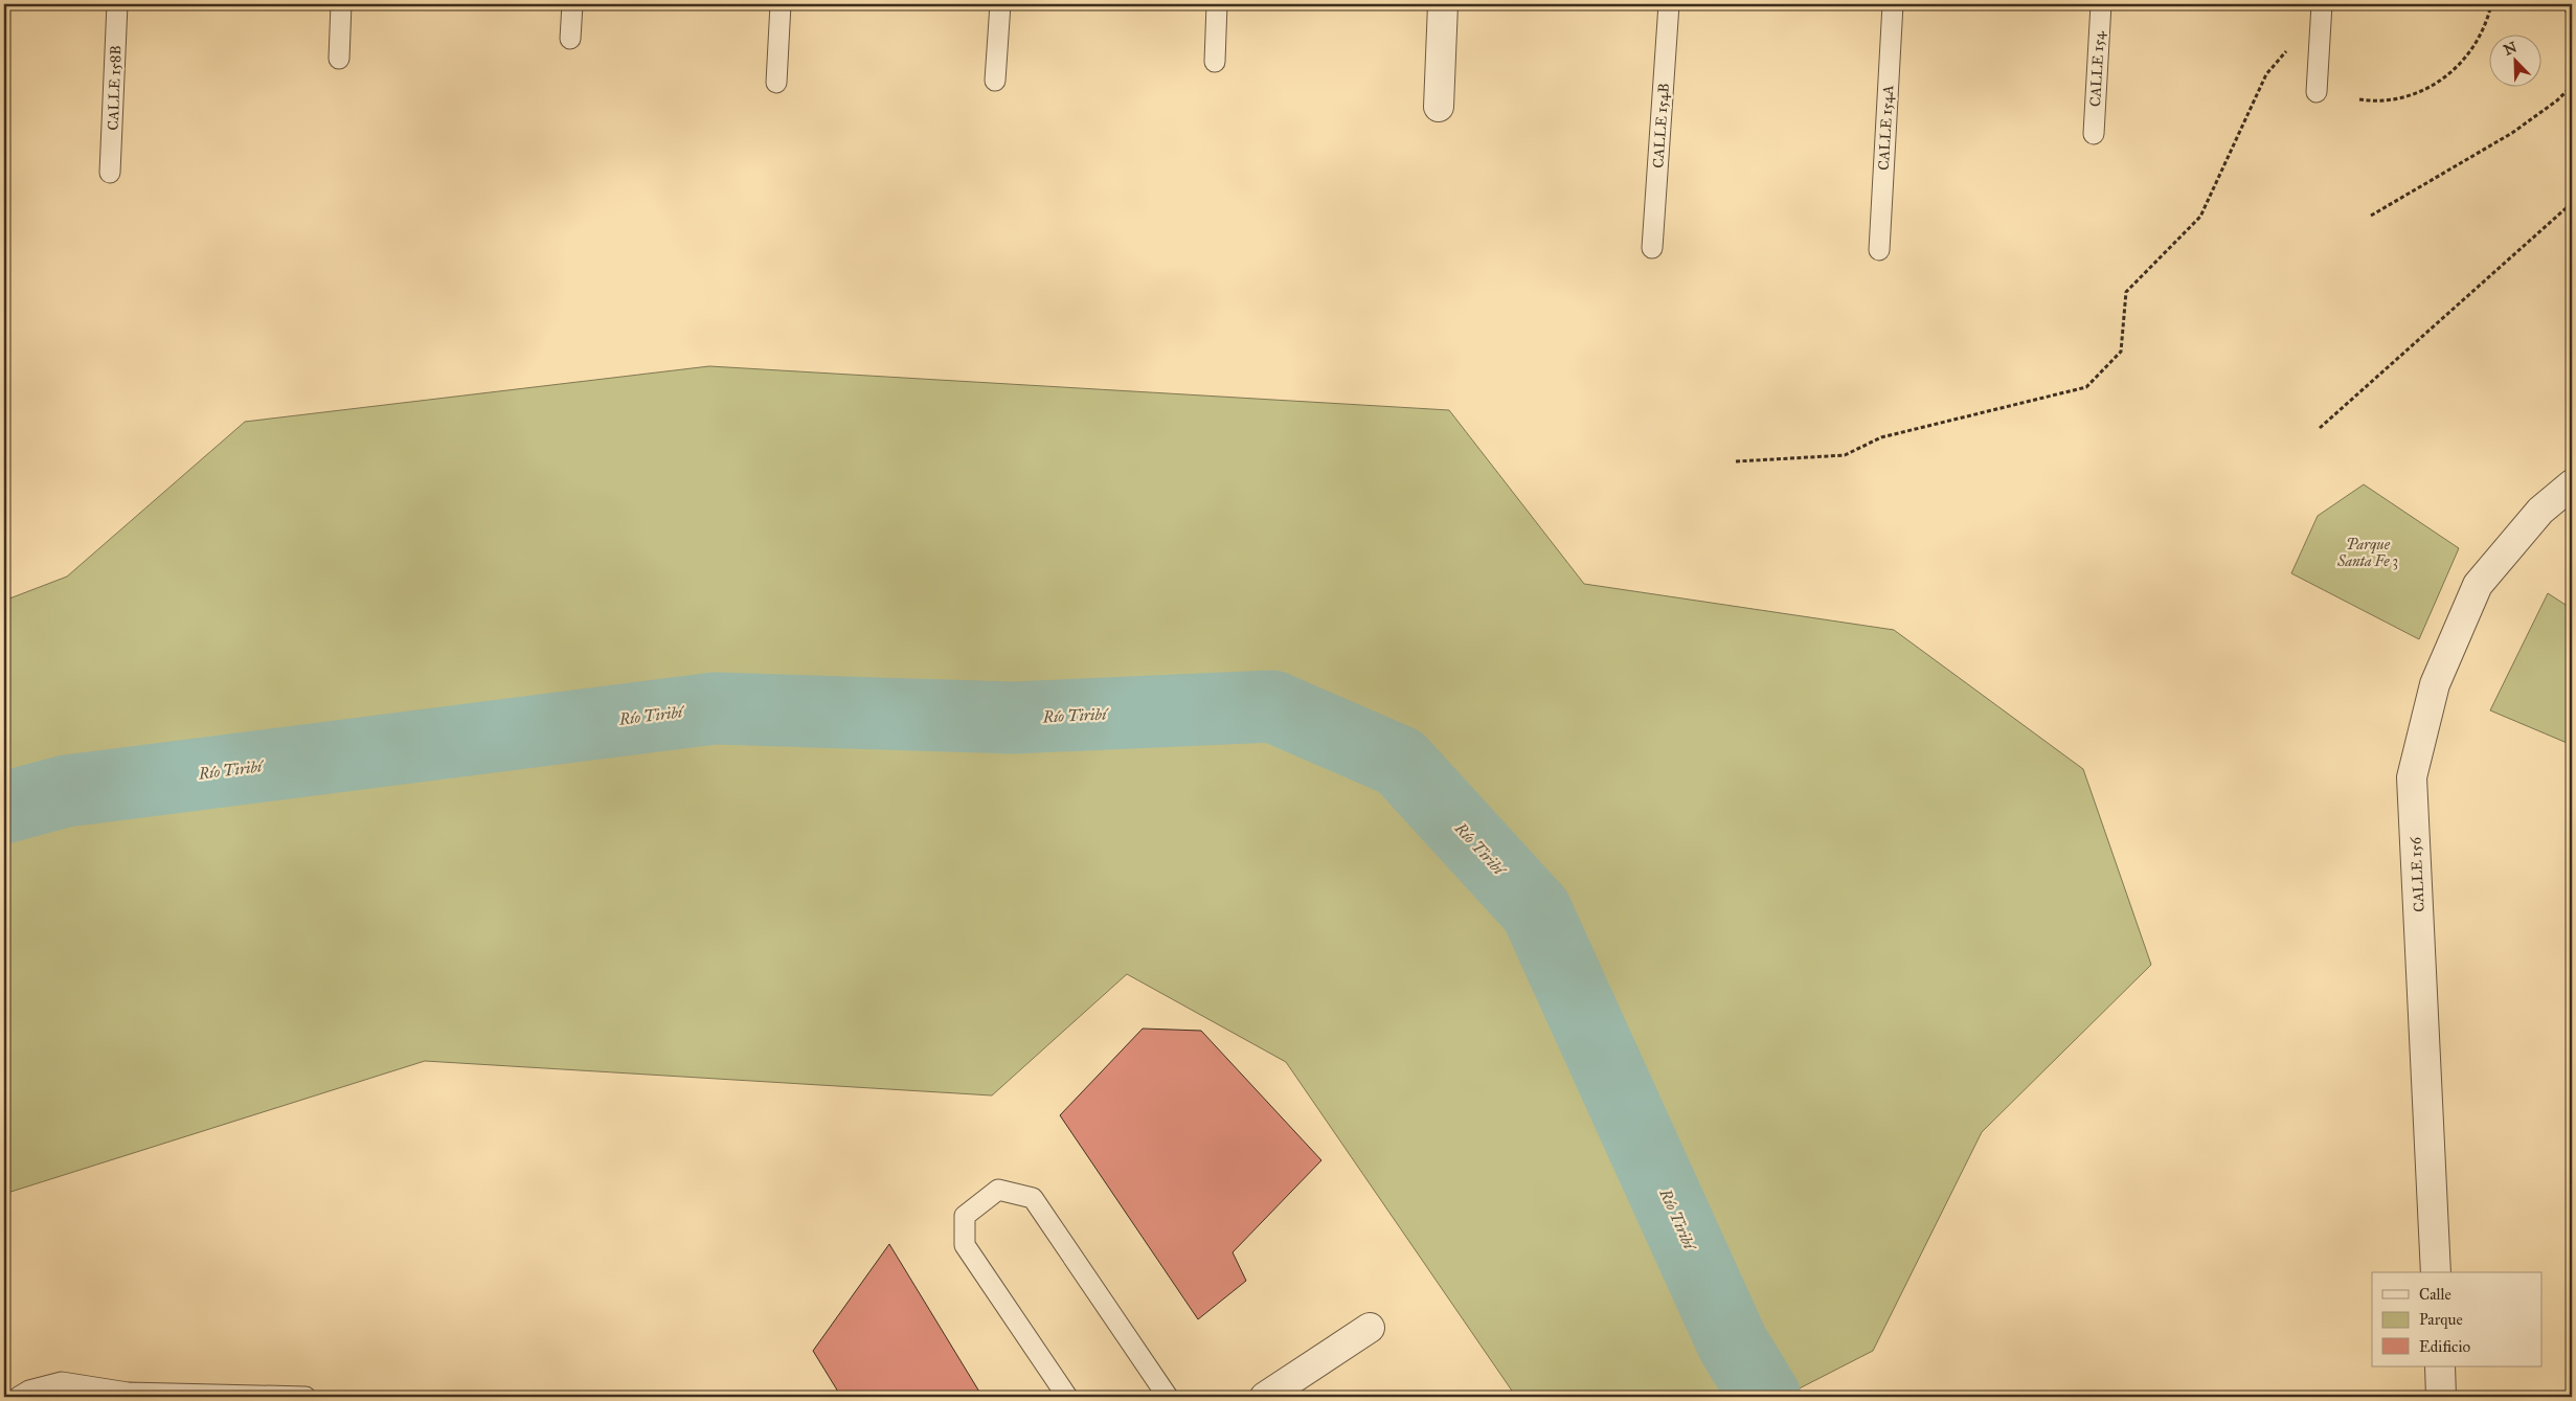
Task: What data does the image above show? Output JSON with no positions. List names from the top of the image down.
{
  "streets": {
    "street": ["CALLE 156"],
    "lane": [
      "CALLE 154",
      "CALLE 158B",
      "CALLE 154B",
      "CALLE 154A"
    ]
  },
  "water": ["Río Tiribí"],
  "parks": ["Parque Santa Fe 3"],
  "legend": ["Calle", "Parque", "Edificio"],
  "north": "top left"
}
